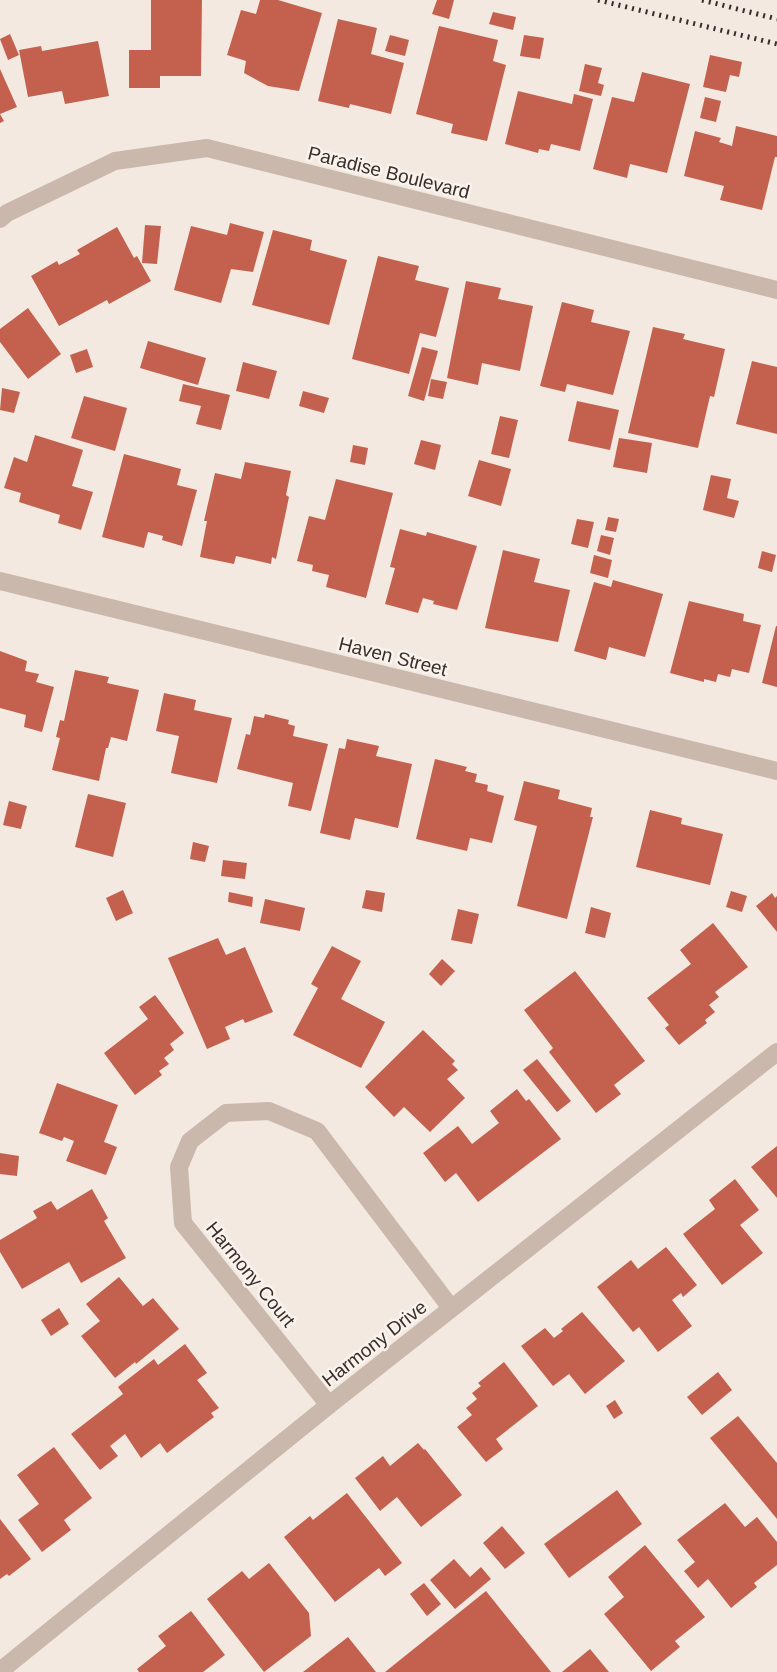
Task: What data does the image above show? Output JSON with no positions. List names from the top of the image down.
{
  "streets": {
    "street": [
      "Paradise Boulevard",
      "Haven Street",
      "Harmony Court",
      "Harmony Drive"
    ]
  },
  "crossings": [
    ["Harmony Court", "Harmony Drive"]
  ]
}
